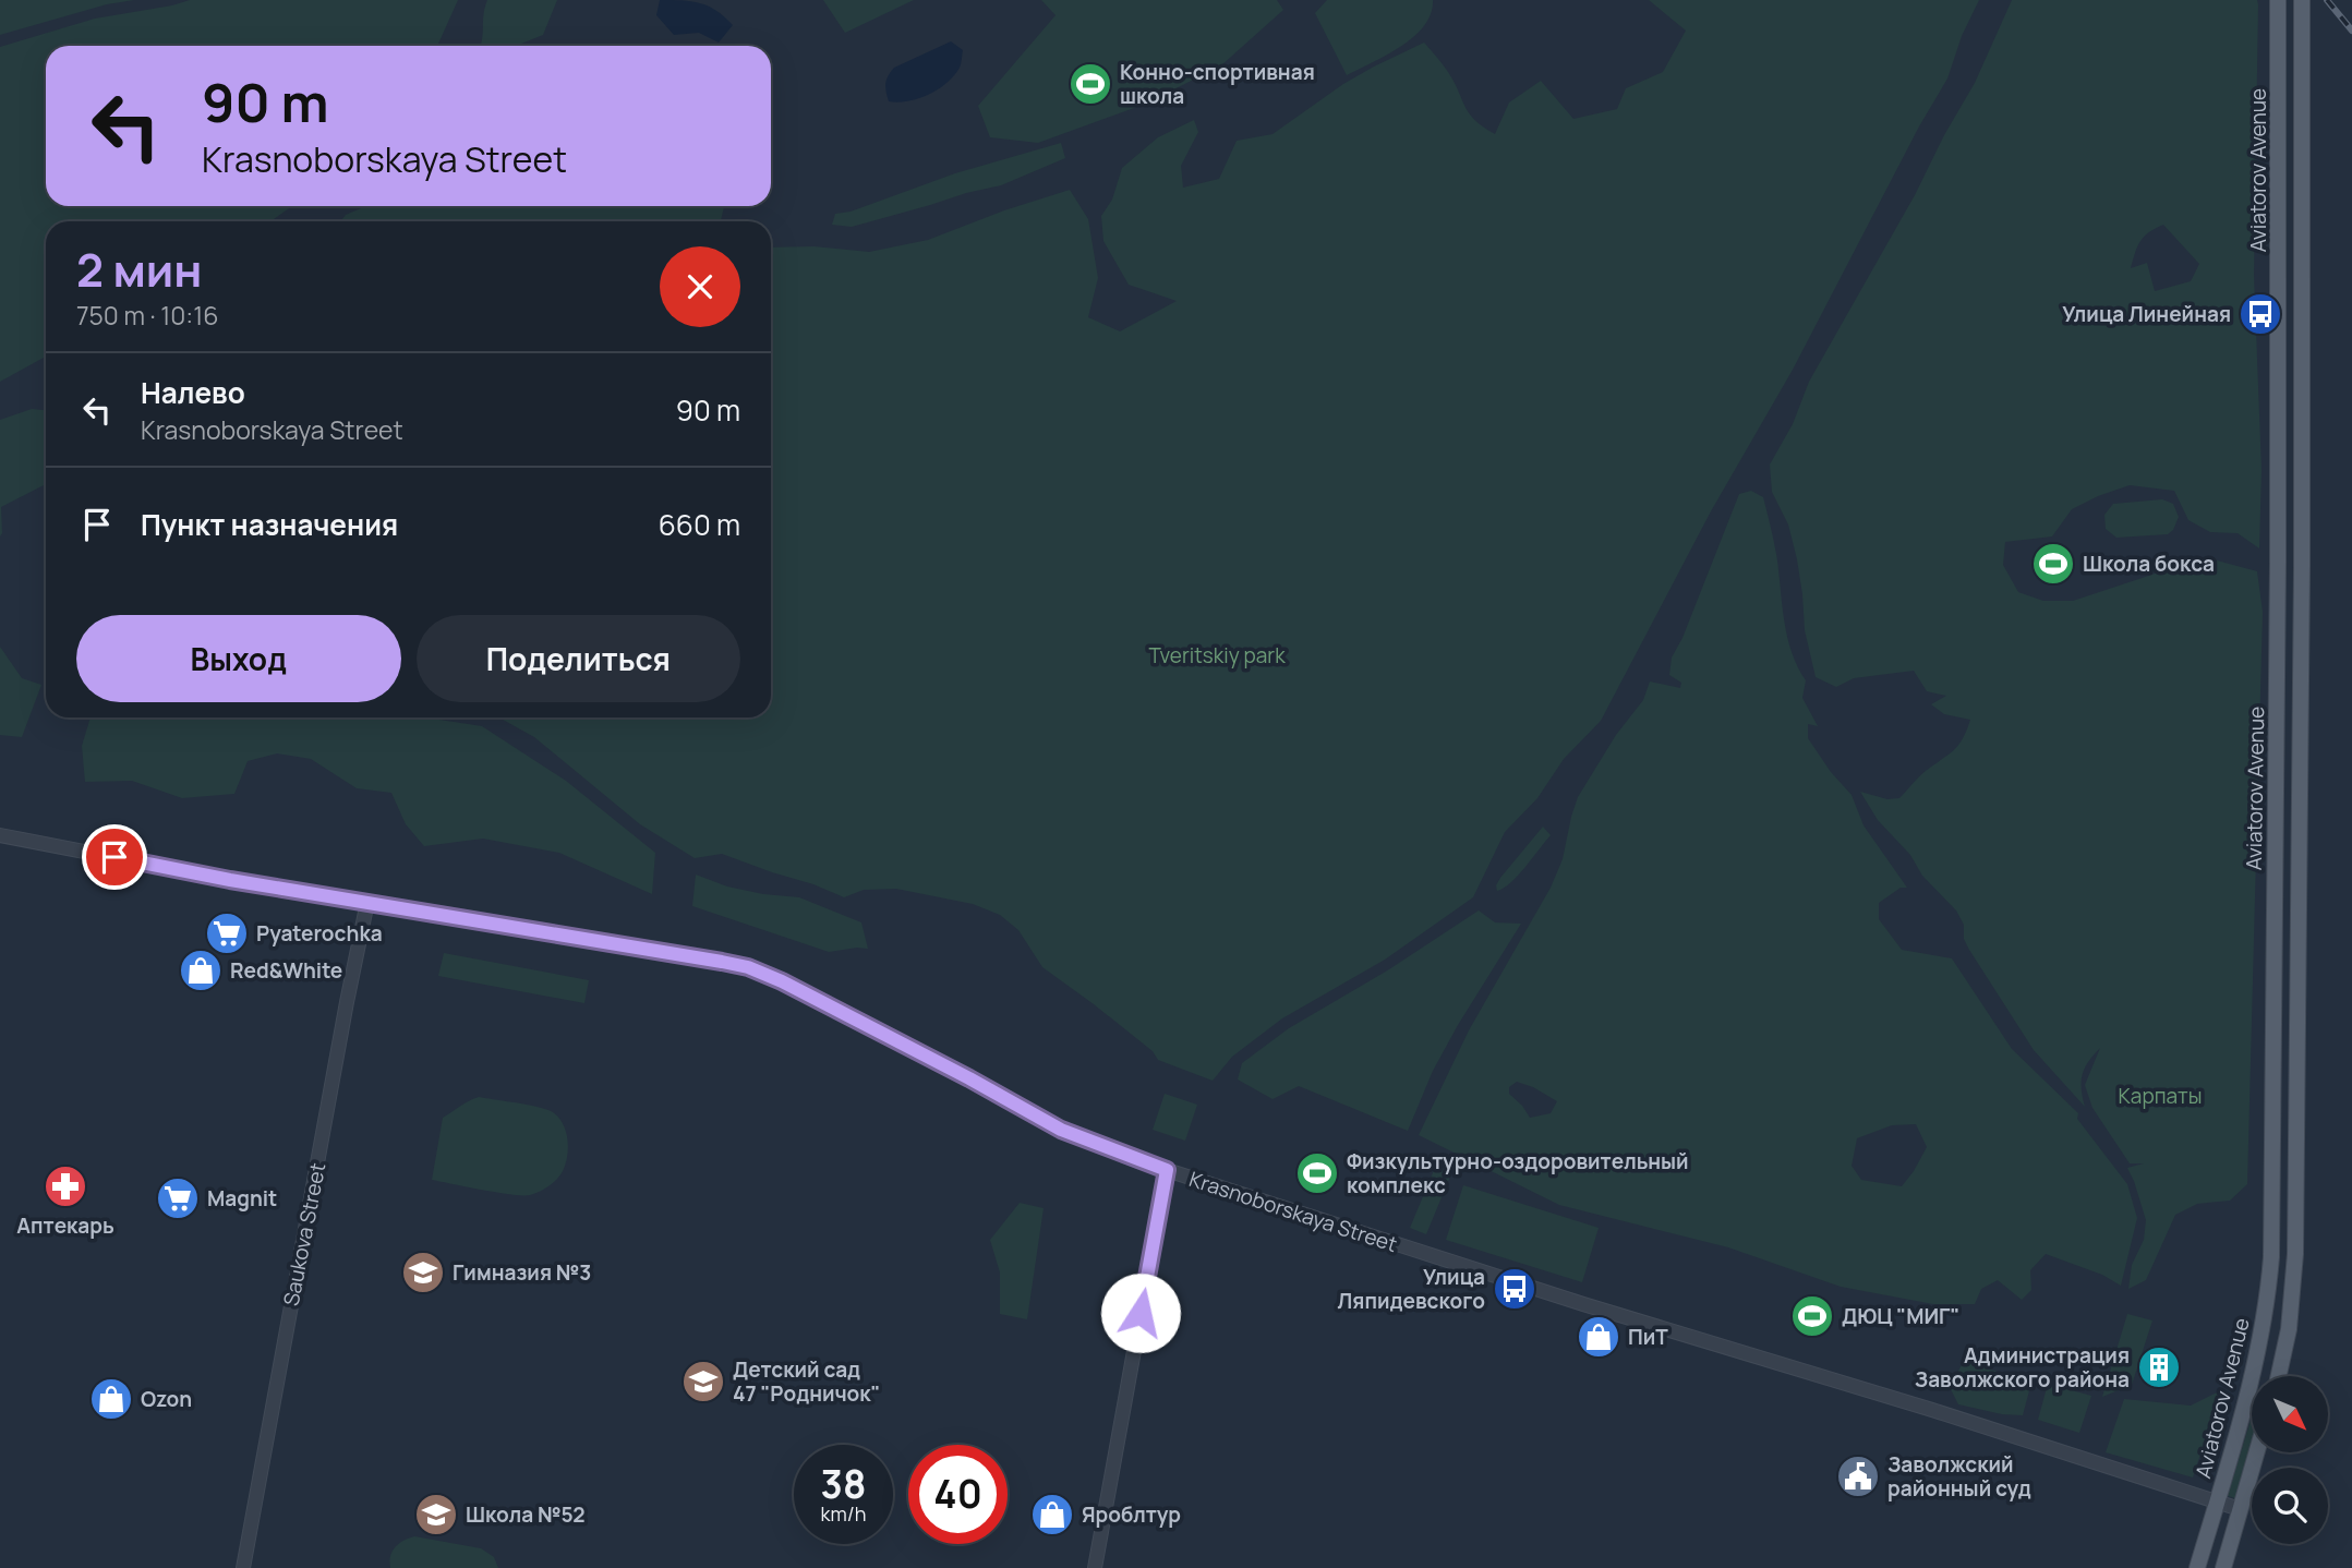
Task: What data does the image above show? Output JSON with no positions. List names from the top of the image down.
{
  "streets": {
    "main road": ["Aviatorov Avenue"],
    "street": ["Krasnoborskaya Street", "Saukova Street"]
  },
  "crossings": [
    ["Aviatorov Avenue", "Krasnoborskaya Street"],
    ["Krasnoborskaya Street", "Saukova Street"]
  ],
  "parks": ["Tveritskiy park", "Карпаты"],
  "places": {
    "sports": [
      "Конно-спортивная школа",
      "Школа бокса",
      "Физкультурно-оздоровительный комплекс",
      "ДЮЦ \"МИГ\""
    ],
    "bus stop": ["Улица Линейная", "Улица Ляпидевского"],
    "supermarket": ["Pyaterochka", "Magnit"],
    "shop": [
      "Red&White",
      "ПиТ",
      "Ozon",
      "Яроблтур"
    ],
    "pharmacy": ["Аптекарь"],
    "school or university": ["Гимназия №3", "Детский сад 47 \"Родничок\"", "Школа №52"],
    "building": ["Администрация Заволжского района"],
    "public building": ["Заволжский районный суд"]
  },
  "north": "bottom right",
  "page": {
    "turn": ["90 m", "Krasnoborskaya Street"],
    "heading": ["2 мин", "750 m · 10:16"],
    "list": [
      {
        "name": "Налево",
        "note": "Krasnoborskaya Street",
        "value": "90 m"
      },
      {
        "name": "Пункт назначения",
        "value": "660 m"
      }
    ],
    "buttons": ["Выход", "Поделиться"],
    "speed": "38 km/h",
    "limit": "40"
  }
}
